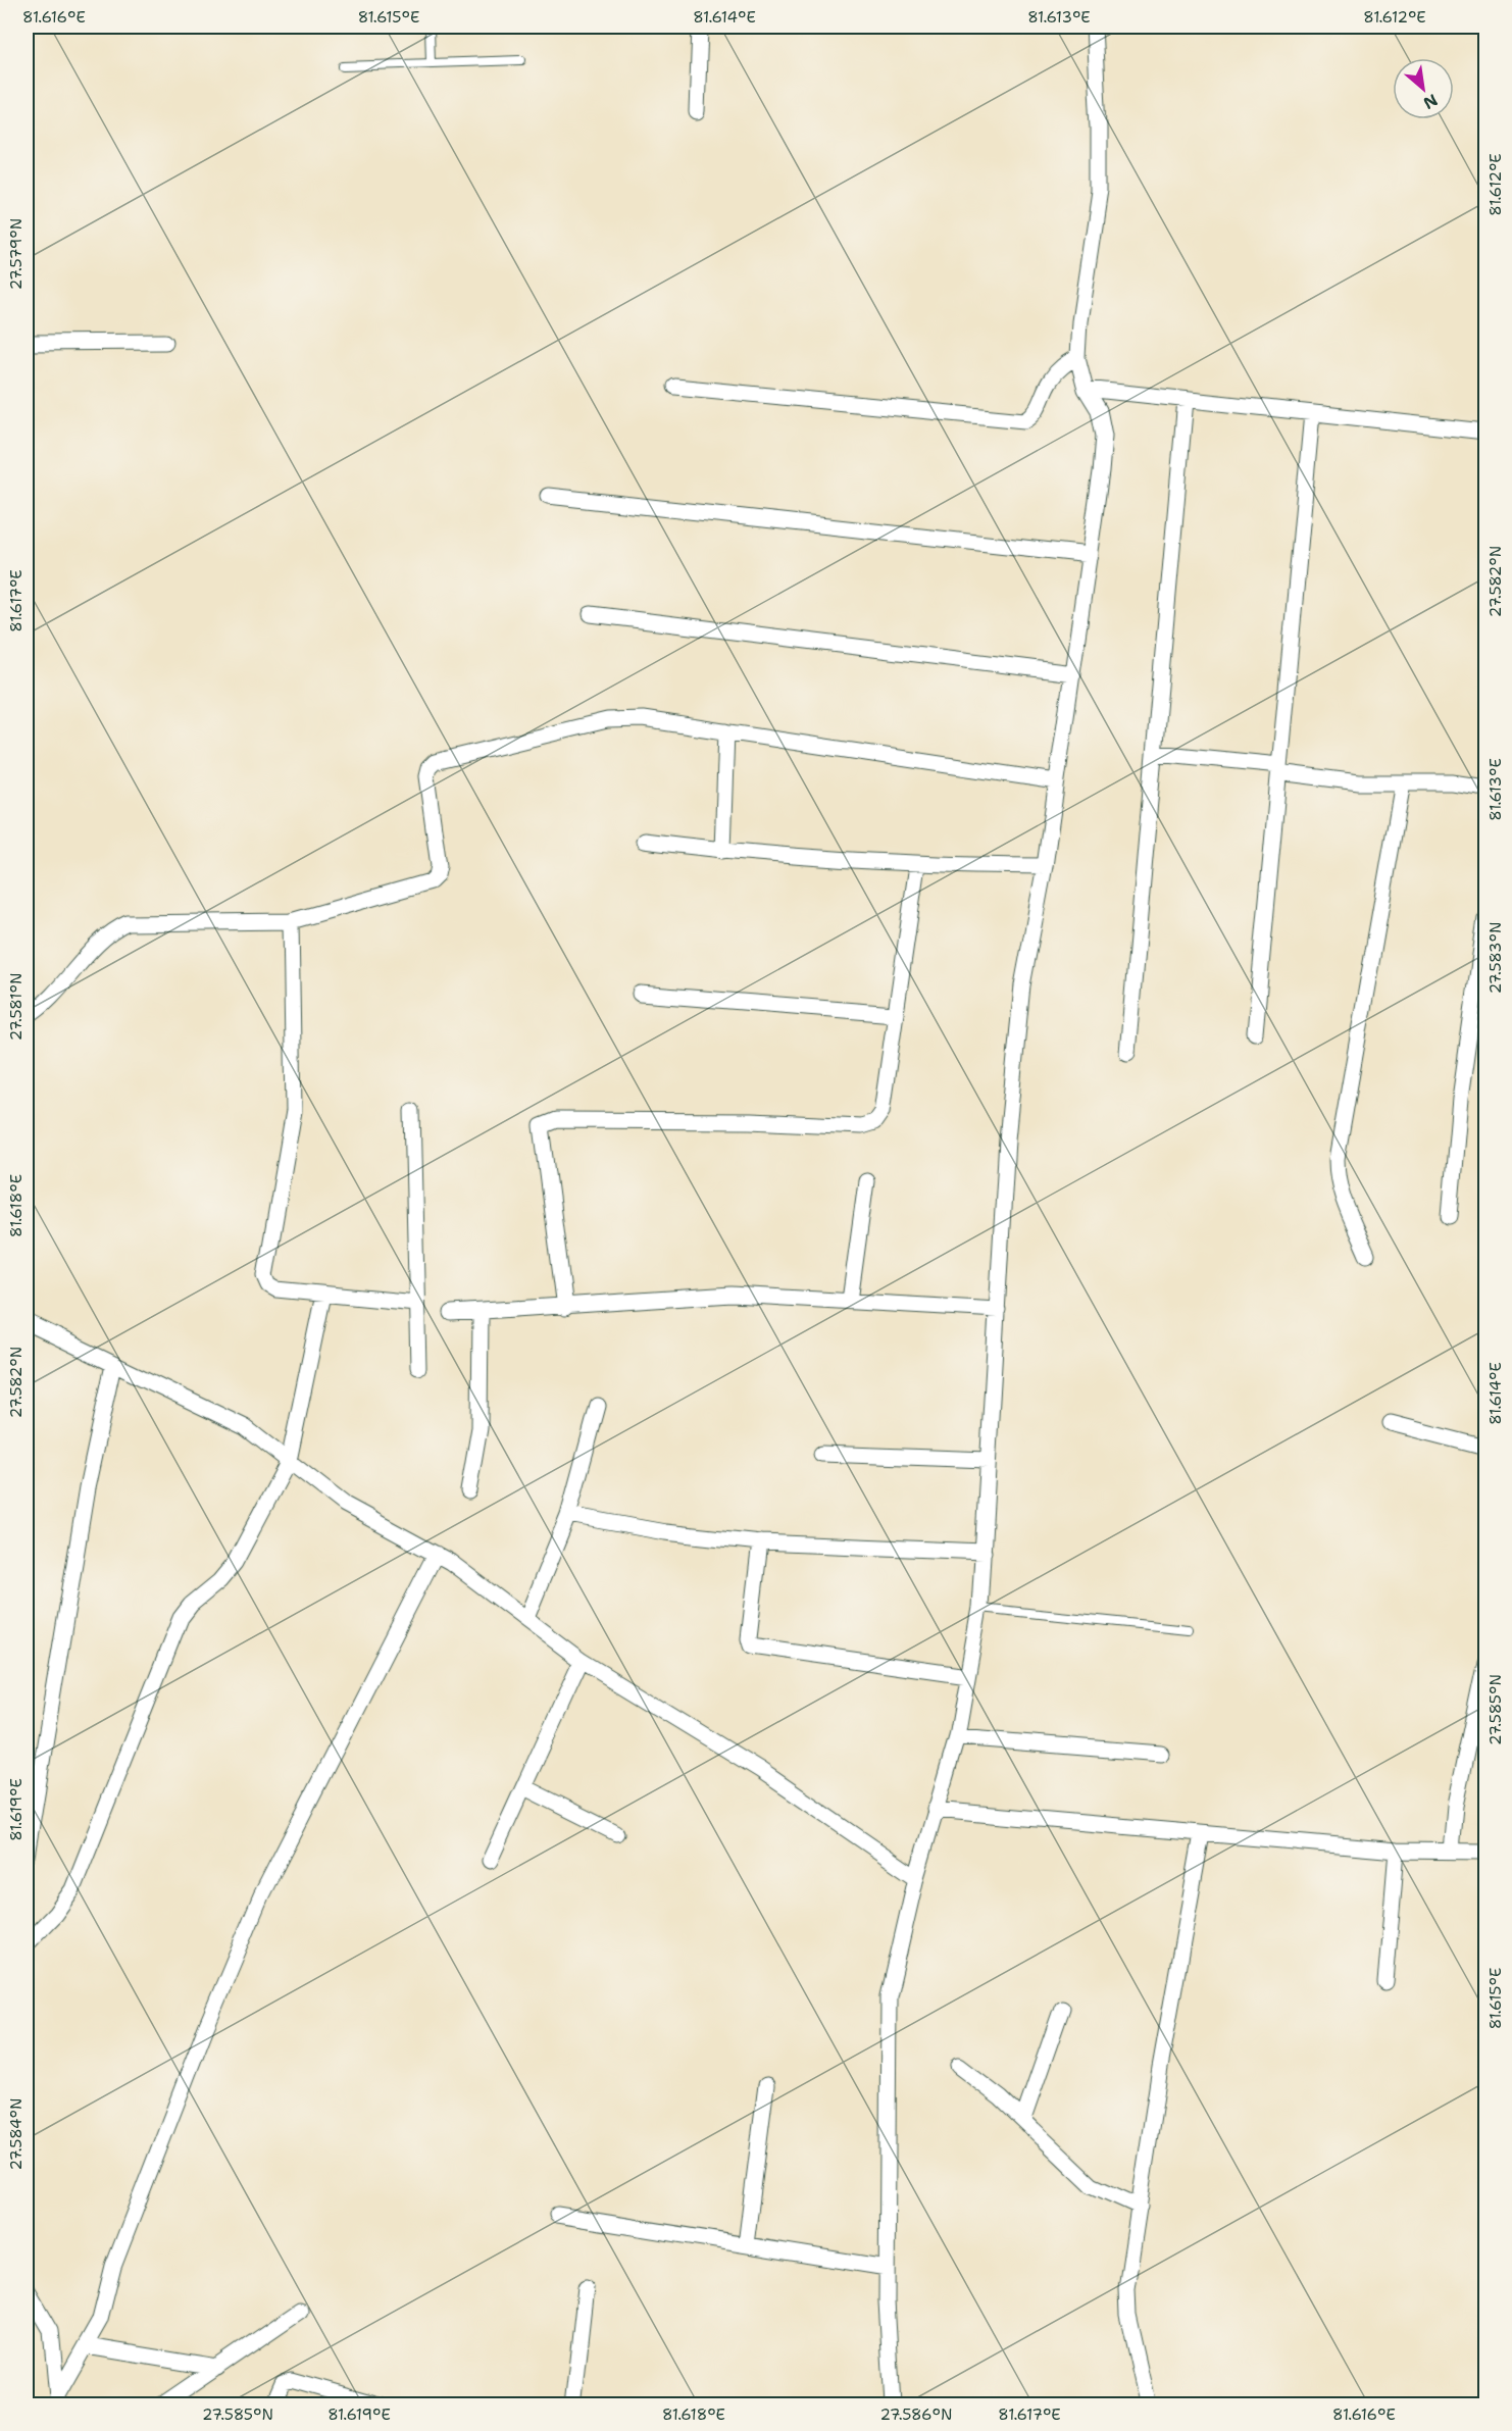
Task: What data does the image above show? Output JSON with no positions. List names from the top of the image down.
{
  "north": "bottom right",
  "coordinates": [
    "81.616°E",
    "81.615°E",
    "81.614°E",
    "81.613°E",
    "81.612°E",
    "27.579°N",
    "27.582°N",
    "81.617°E",
    "27.583°N",
    "27.581°N",
    "81.618°E",
    "27.585°N",
    "81.619°E",
    "27.584°N",
    "27.586°N"
  ]
}
